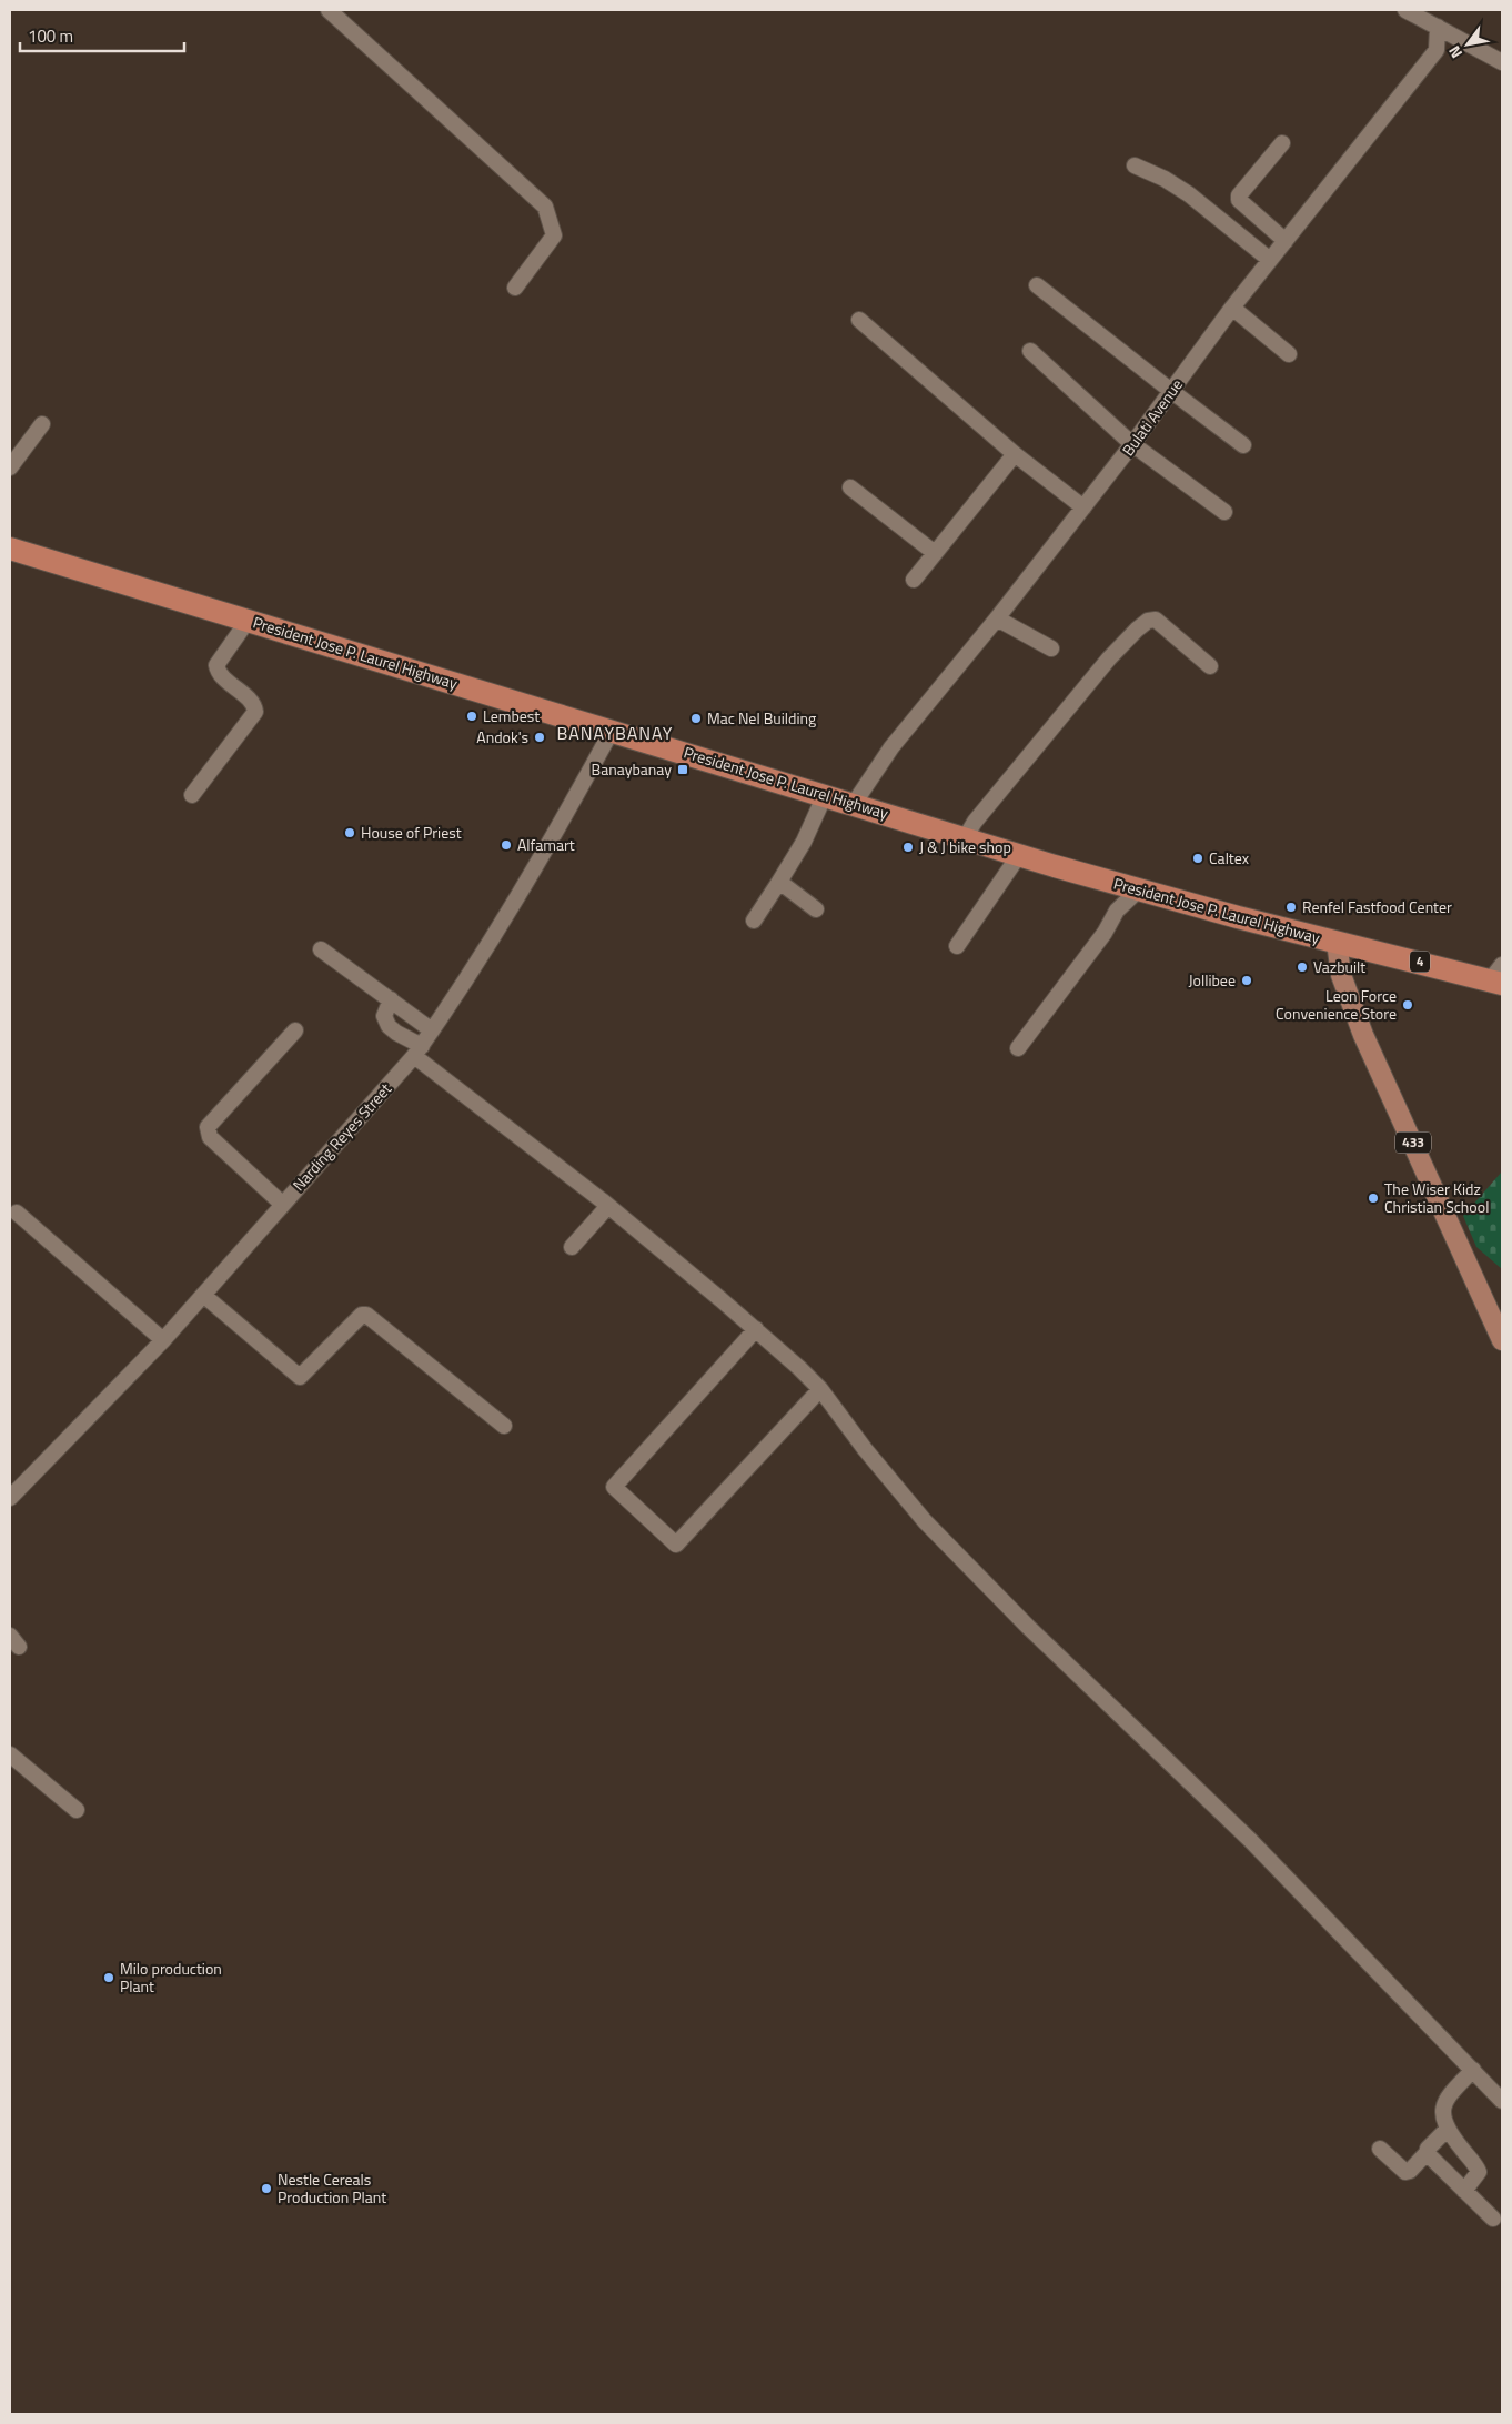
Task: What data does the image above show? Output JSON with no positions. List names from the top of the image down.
{
  "streets": {
    "highway": ["President Jose P. Laurel Highway", "4"],
    "main road": ["433"],
    "street": ["Bulati Avenue", "Narding Reyes Street"]
  },
  "crossings": [
    ["Bulati Avenue", "President Jose P. Laurel Highway"],
    ["President Jose P. Laurel Highway", "Narding Reyes Street"],
    ["President Jose P. Laurel Highway", "433"]
  ],
  "districts": ["BANAYBANAY"],
  "places": {
    "other": [
      "Lembest",
      "Mac Nel Building",
      "Andok's",
      "House of Priest",
      "Alfamart",
      "J & J bike shop",
      "Caltex",
      "Renfel Fastfood Center",
      "Vazbuilt",
      "Jollibee",
      "Leon Force Convenience Store",
      "The Wiser Kidz Christian School",
      "Milo production Plant",
      "Nestle Cereals Production Plant"
    ],
    "transit": ["Banaybanay"]
  },
  "scale_bar": "100 m",
  "north": "bottom left"
}
